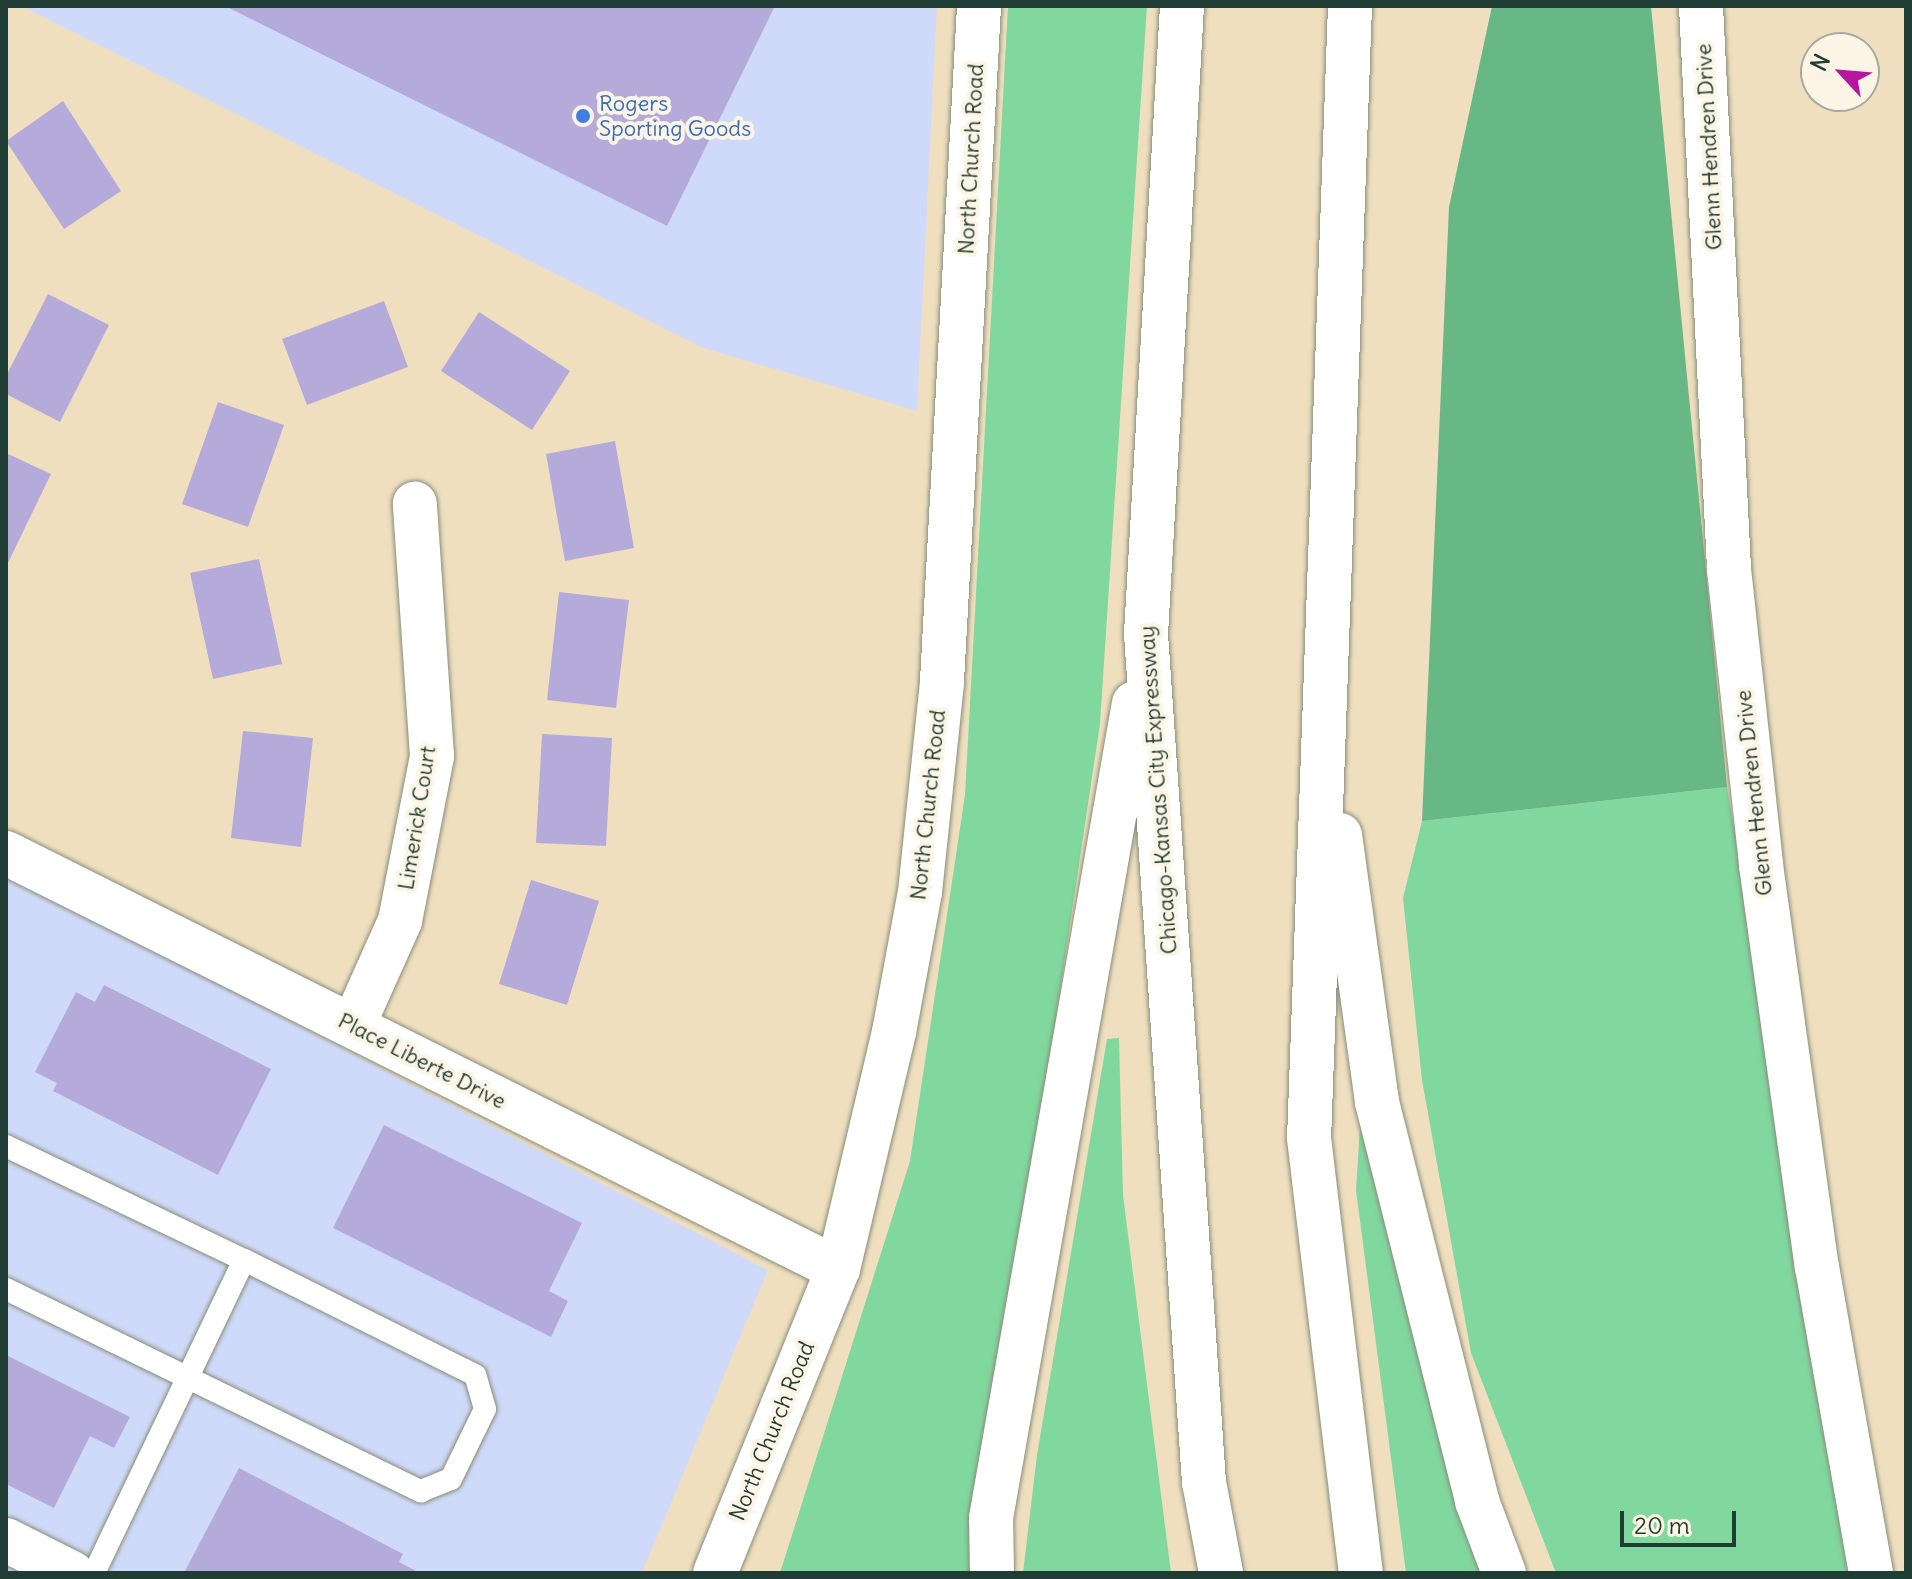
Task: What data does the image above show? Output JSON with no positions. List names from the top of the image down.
{
  "streets": {
    "main road": [
      "Glenn Hendren Drive",
      "North Church Road",
      "Chicago-Kansas City Expressway",
      "Limerick Court",
      "Place Liberte Drive"
    ]
  },
  "crossings": [
    ["North Church Road", "Place Liberte Drive"],
    ["Limerick Court", "Place Liberte Drive"]
  ],
  "places": ["Rogers Sporting Goods"],
  "scale_bar": "20 m",
  "north": "top left"
}
